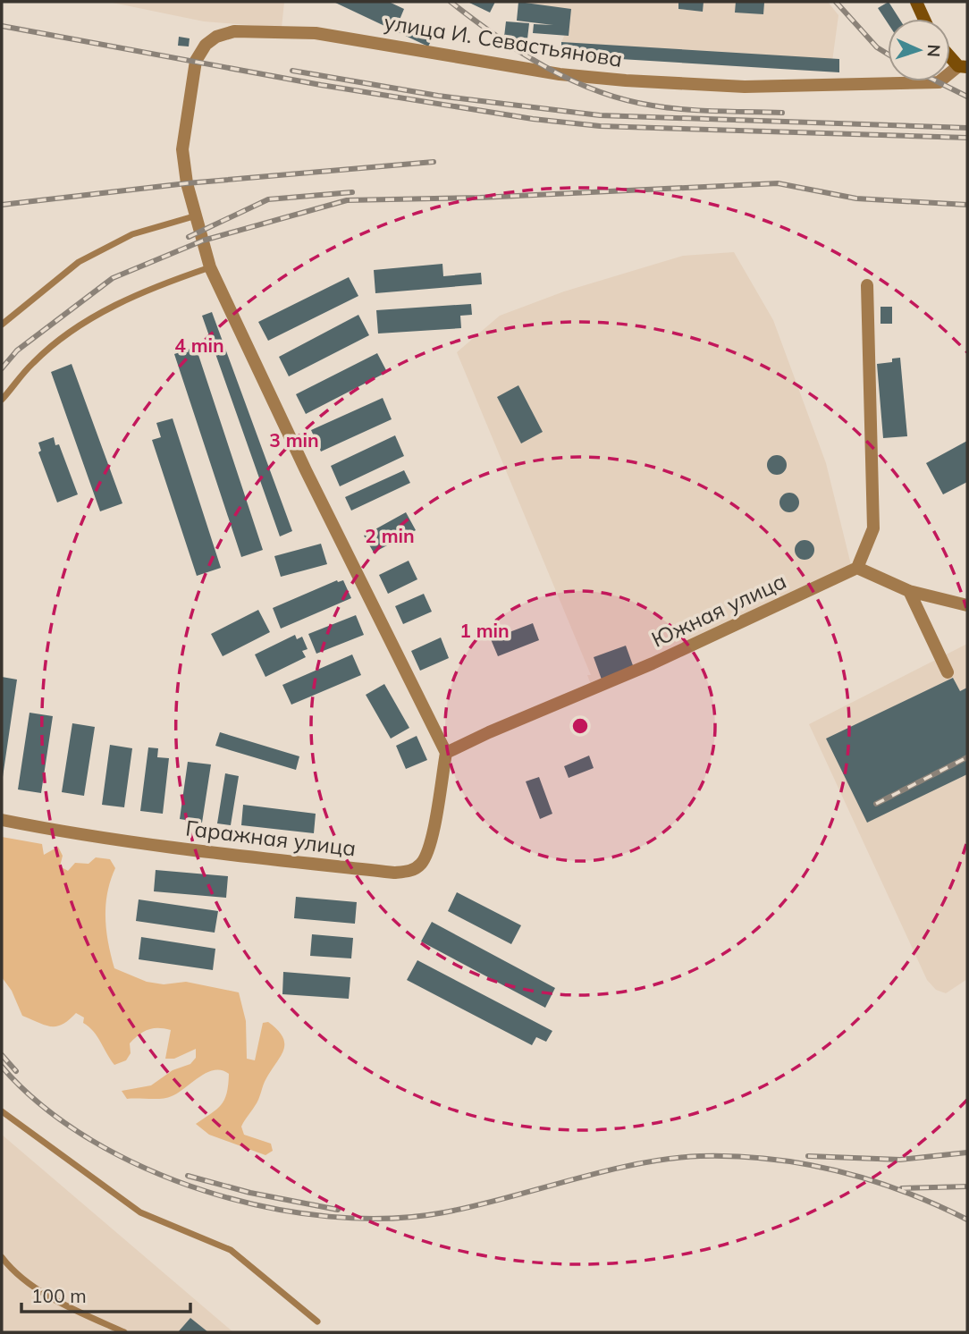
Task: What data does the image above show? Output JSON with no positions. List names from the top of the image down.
{
  "streets": {
    "street": ["улица И. Севастьянова", "Южная улица", "Гаражная улица"]
  },
  "crossings": [
    ["Южная улица", "Гаражная улица"]
  ],
  "scale_bar": "100 m",
  "north": "right",
  "rings": [
    "4 min",
    "3 min",
    "2 min",
    "1 min"
  ]
}
